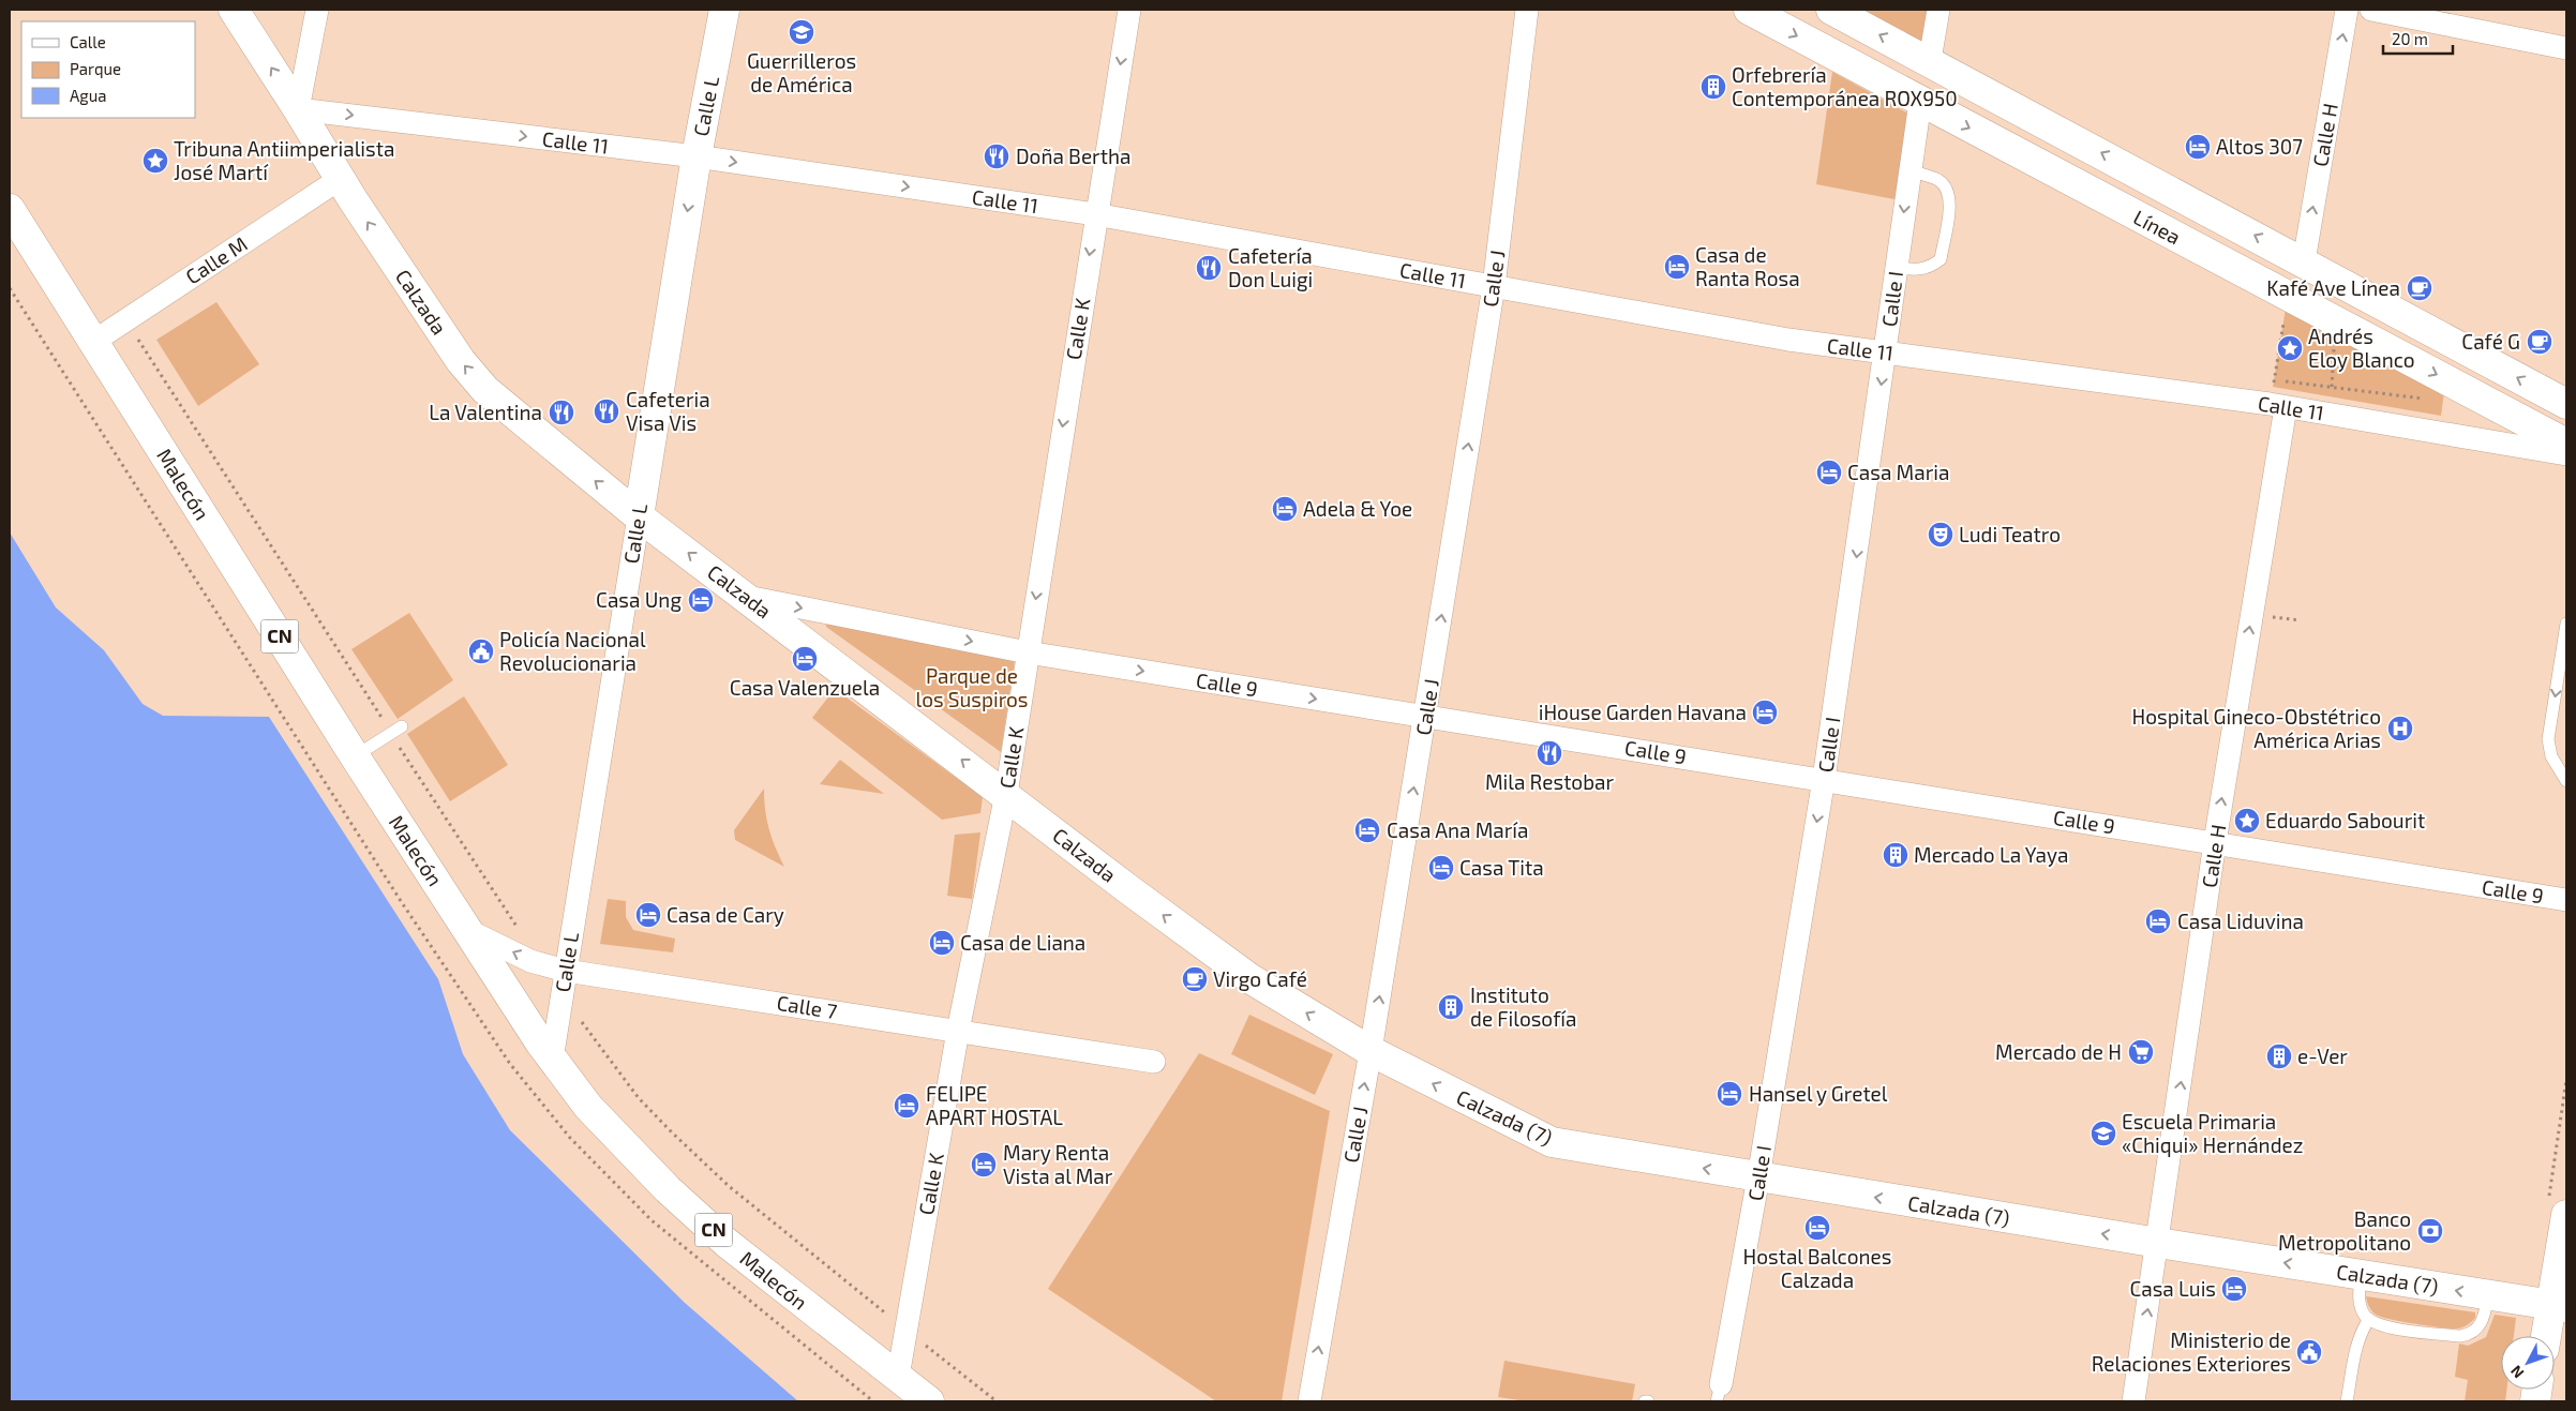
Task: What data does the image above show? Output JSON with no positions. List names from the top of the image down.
{
  "streets": {
    "main road": [
      "Calle L",
      "Línea",
      "Calzada",
      "Malecón",
      "CN",
      "Calzada (7)"
    ],
    "street": [
      "Calle H",
      "Calle 11",
      "Calle M",
      "Calle J",
      "Calle I",
      "Calle K",
      "Calle 9",
      "Calle 7"
    ]
  },
  "crossings": [
    ["Calle L", "Calle 11"],
    ["Calle L", "Calzada"],
    ["Calle L", "Malecón"],
    ["Calle L", "Calle 7"],
    ["Calle H", "Calle 11"],
    ["Calle H", "Línea"],
    ["Calle H", "Calle 9"],
    ["Calle H", "Calzada (7)"],
    ["Calle 11", "Calle J"],
    ["Calle 11", "Calle I"],
    ["Calle 11", "Calzada"],
    ["Calle 11", "Calle K"],
    ["Línea", "Calle I"],
    ["Calle M", "Calzada"],
    ["Calle M", "Malecón"],
    ["Calle J", "Calzada"],
    ["Calle J", "Calle 9"],
    ["Calle J", "Calzada (7)"],
    ["Calle I", "Calle 9"],
    ["Calle I", "Calzada (7)"],
    ["Calzada", "Calle K"],
    ["Calzada", "Calle 9"],
    ["Calzada", "Calzada (7)"],
    ["Calle K", "Malecón"],
    ["Calle K", "Calle 9"],
    ["Calle K", "Calle 7"],
    ["Malecón", "Calle 7"]
  ],
  "one_way": [
    "Calle H",
    "Calle 11",
    "Calle J",
    "Calle I",
    "Calzada",
    "Calle K",
    "Calle 9",
    "Calzada (7)"
  ],
  "parks": ["Parque de los Suspiros"],
  "places": {
    "school or university": ["Guerrilleros de América", "Escuela Primaria «Chiqui» Hernández"],
    "building": [
      "Orfebrería Contemporánea ROX950",
      "Mercado La Yaya",
      "Instituto de Filosofía",
      "e-Ver"
    ],
    "hotel": [
      "Altos 307",
      "Casa de Ranta Rosa",
      "Casa Maria",
      "Adela & Yoe",
      "Casa Ung",
      "Casa Valenzuela",
      "iHouse Garden Havana",
      "Casa Ana María",
      "Casa Tita",
      "Casa de Cary",
      "Casa Liduvina",
      "Casa de Liana",
      "Hansel y Gretel",
      "FELIPE APART HOSTAL",
      "Mary Renta Vista al Mar",
      "Hostal Balcones Calzada",
      "Casa Luis"
    ],
    "restaurant": [
      "Doña Bertha",
      "Cafetería Don Luigi",
      "Cafeteria Visa Vis",
      "La Valentina",
      "Mila Restobar"
    ],
    "place": ["Tribuna Antiimperialista José Martí", "Andrés Eloy Blanco", "Eduardo Sabourit"],
    "cafe": ["Kafé Ave Línea", "Café G", "Virgo Café"],
    "theatre": ["Ludi Teatro"],
    "public building": ["Policía Nacional Revolucionaria", "Ministerio de Relaciones Exteriores"],
    "hospital": ["Hospital Gineco-Obstétrico América Arias"],
    "supermarket": ["Mercado de H"],
    "bank": ["Banco Metropolitano"]
  },
  "legend": ["Calle", "Parque", "Agua"],
  "scale_bar": "20 m",
  "north": "bottom left"
}
